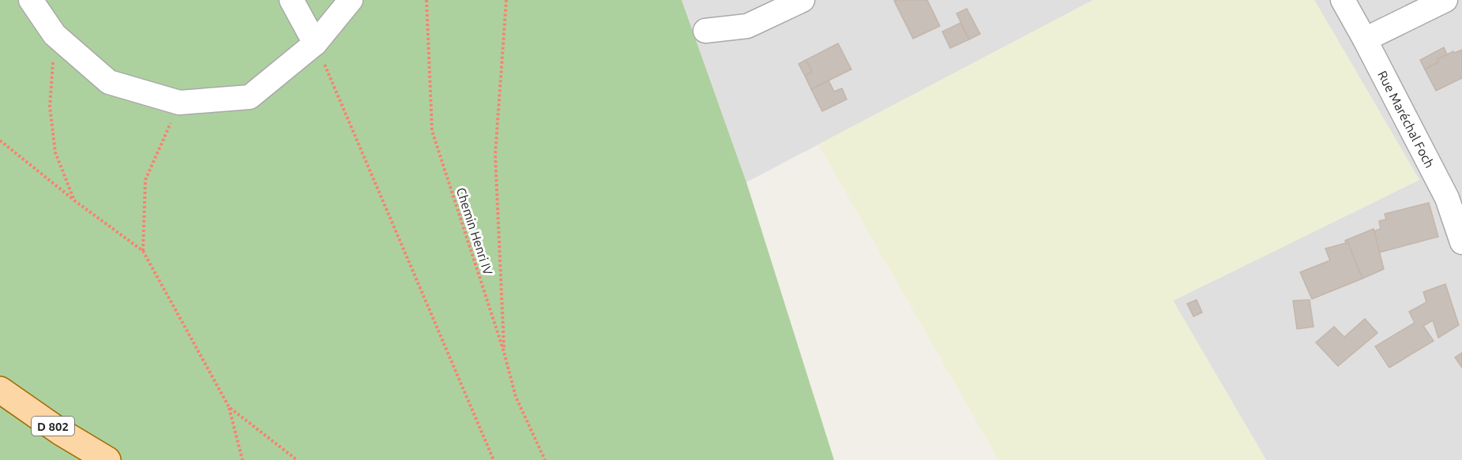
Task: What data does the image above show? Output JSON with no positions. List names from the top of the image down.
{
  "streets": {
    "main road": ["D 802"],
    "street": ["Rue Maréchal Foch"],
    "path": ["Chemin Henri IV"]
  }
}
